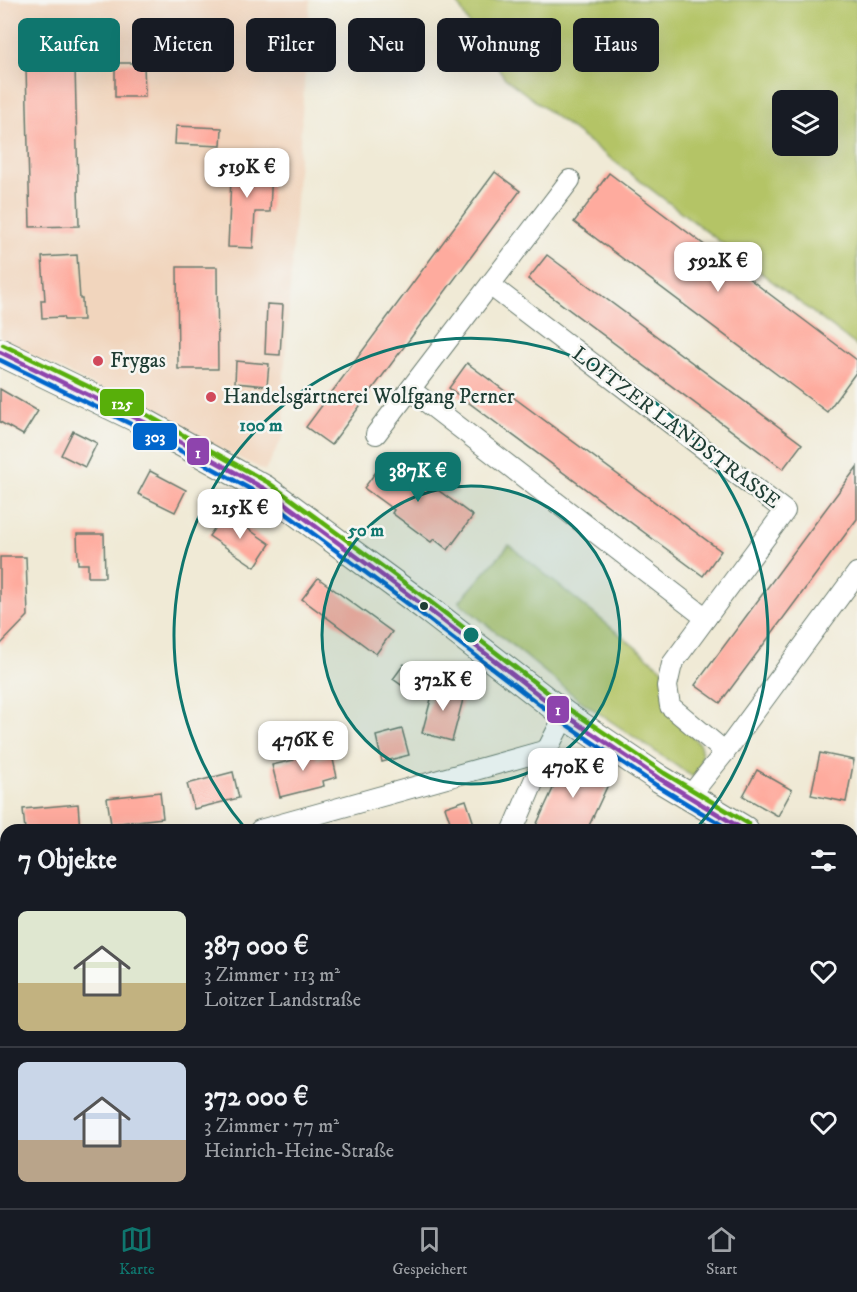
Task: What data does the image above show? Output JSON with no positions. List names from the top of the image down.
{
  "streets": {
    "street": ["LOITZER LANDSTRASSE"]
  },
  "places": ["Frygas", "Handelsgärtnerei Wolfgang Perner"],
  "lines": ["transit line 125", "transit line 1", "transit line 303"],
  "page": {
    "chip": [
      "Kaufen",
      "Mieten",
      "Filter",
      "Neu",
      "Wohnung",
      "Haus"
    ],
    "price": [
      "519K €",
      "592K €",
      "387K €",
      "215K €",
      "372K €",
      "476K €",
      "470K €"
    ],
    "heading": "7 Objekte",
    "list": [
      {
        "name": "387 000 €",
        "note": "3 Zimmer · 113 m² · Loitzer Landstraße"
      },
      {
        "name": "372 000 €",
        "note": "3 Zimmer · 77 m² · Heinrich-Heine-Straße"
      }
    ],
    "tabs": ["Karte", "Gespeichert", "Start"]
  },
  "rings": ["100 m", "50 m"]
}
